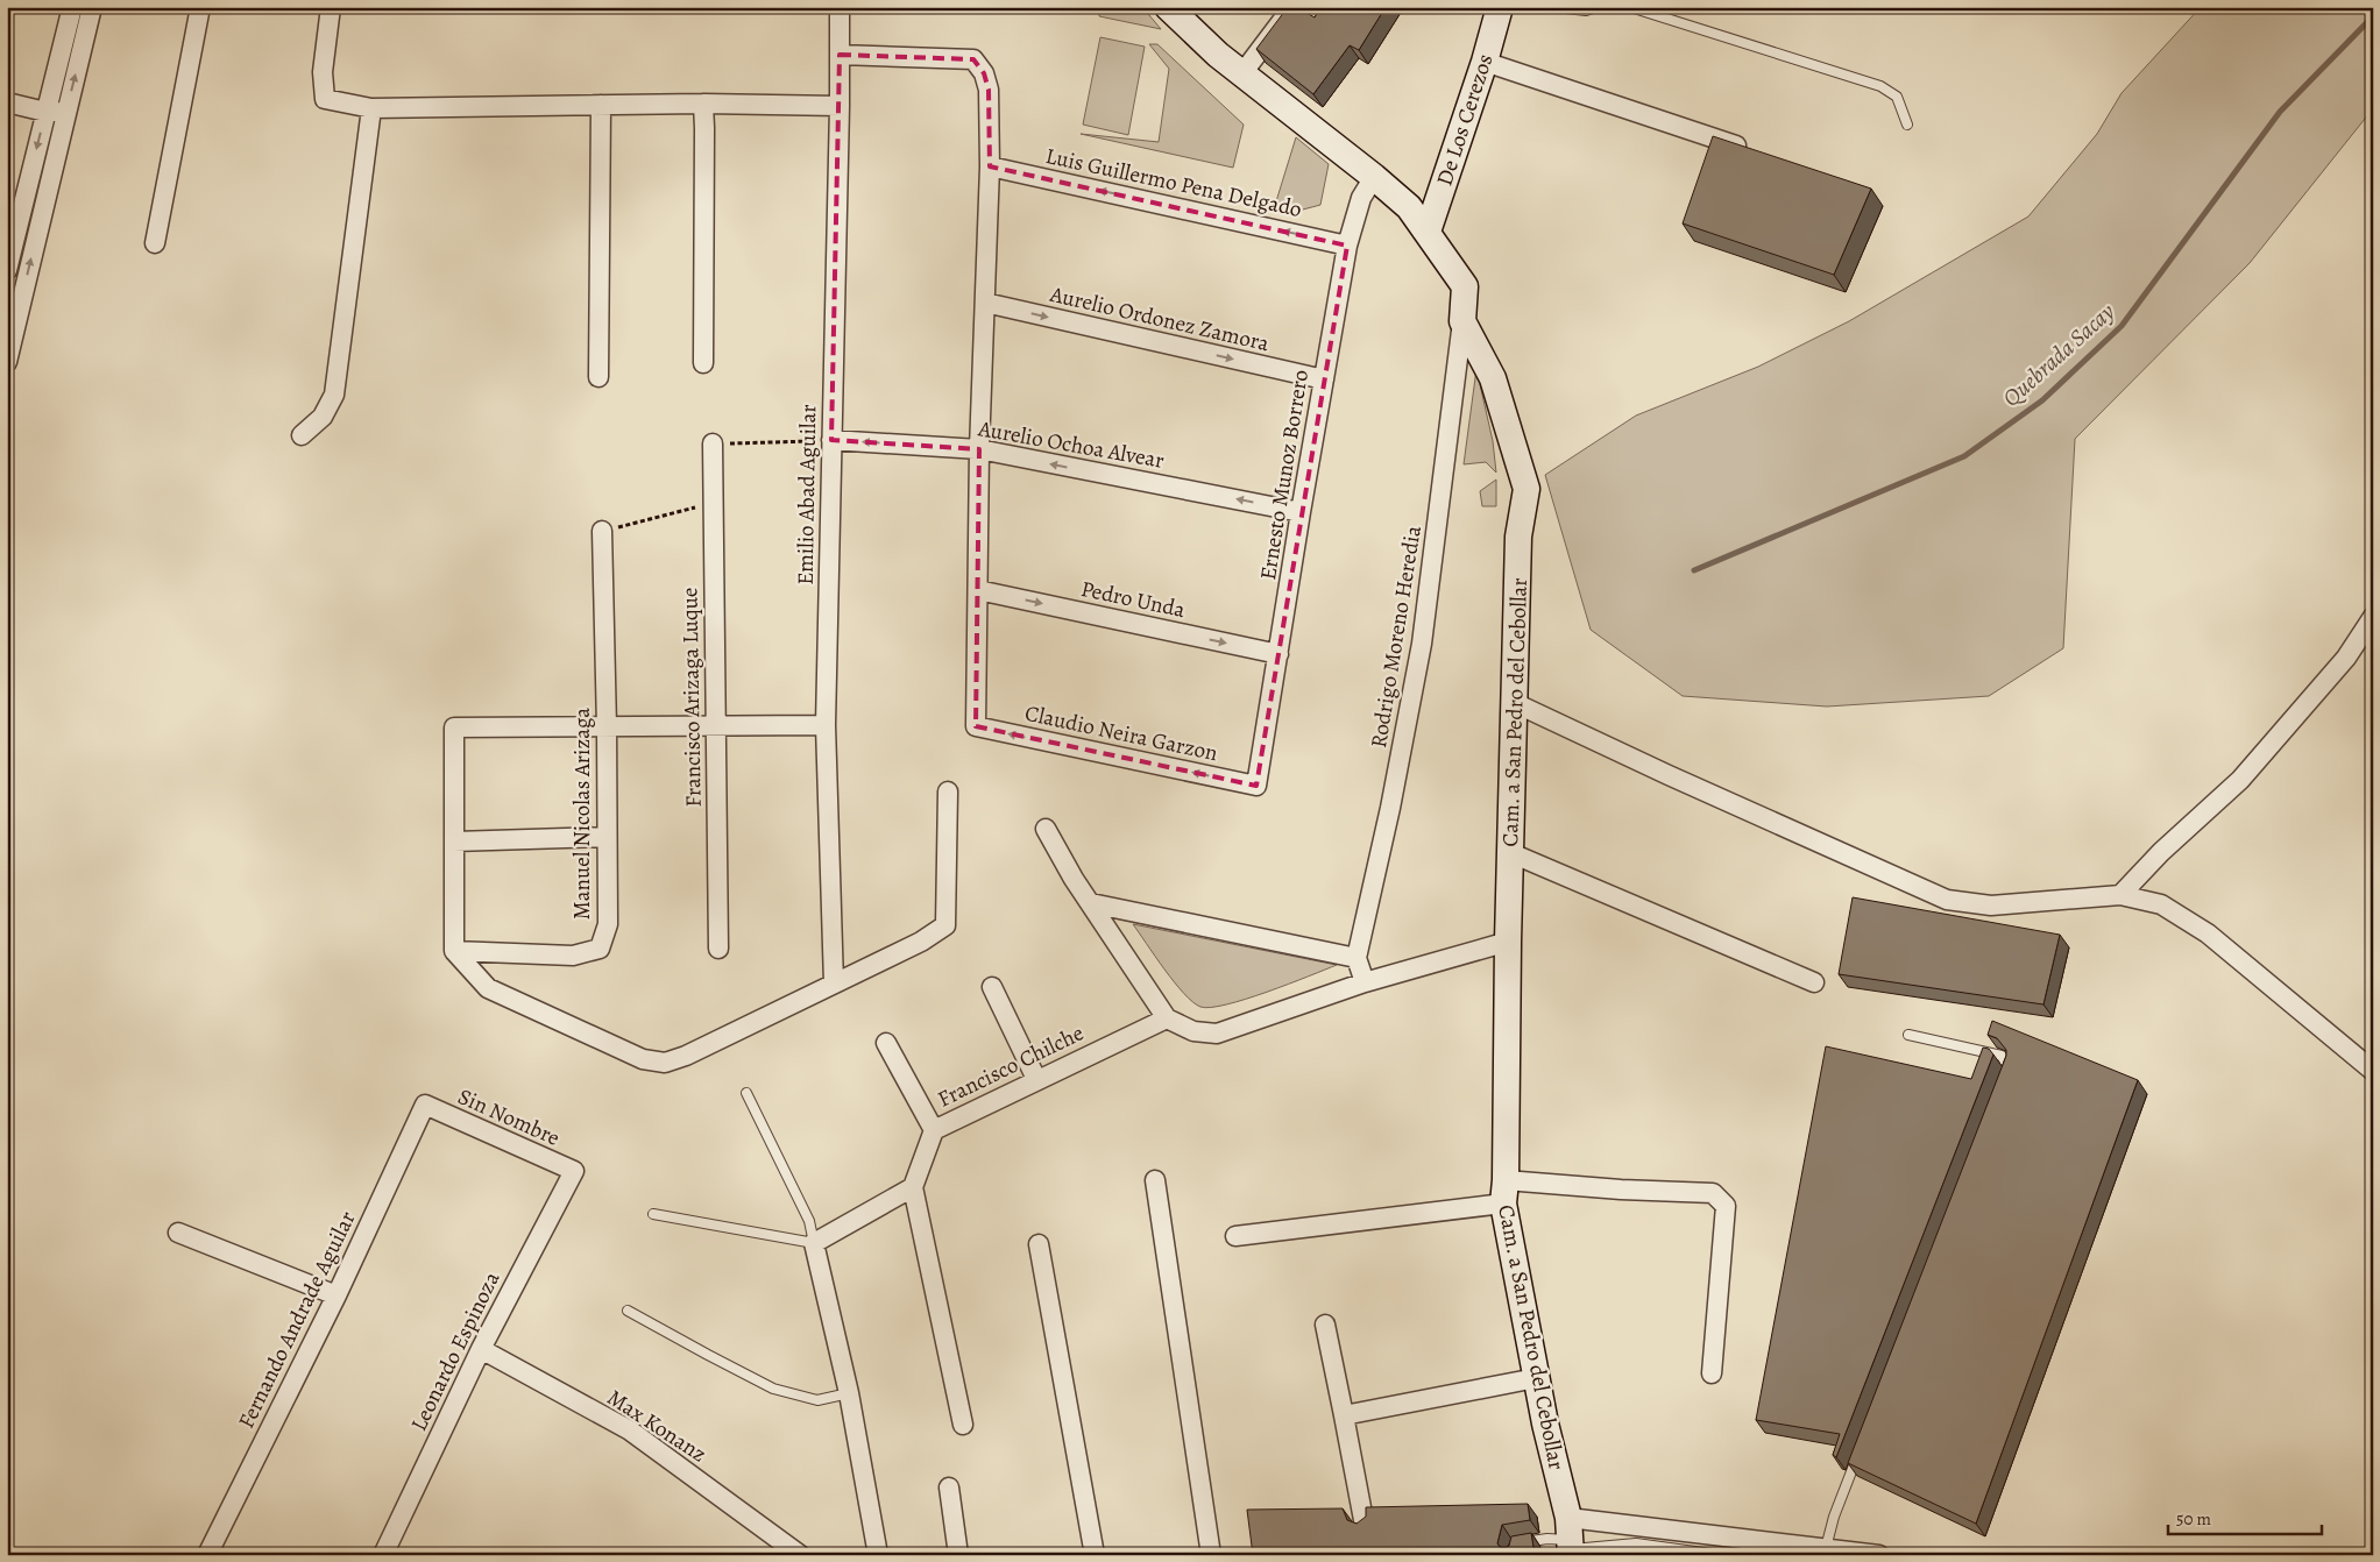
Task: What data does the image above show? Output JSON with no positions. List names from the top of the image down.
{
  "streets": {
    "street": [
      "De Los Cerezos",
      "Luis Guillermo Pena Delgado",
      "Aurelio Ordonez Zamora",
      "Aurelio Ochoa Alvear",
      "Ernesto Munoz Borrero",
      "Emilio Abad Aguilar",
      "Pedro Unda",
      "Rodrigo Moreno Heredia",
      "Francisco Arizaga Luque",
      "Cam. a San Pedro del Cebollar",
      "Claudio Neira Garzon",
      "Manuel Nicolas Arizaga",
      "Francisco Chilche",
      "Sin Nombre",
      "Fernando Andrade Aguilar",
      "Leonardo Espinoza",
      "Max Konanz"
    ]
  },
  "crossings": [
    ["Luis Guillermo Pena Delgado", "Ernesto Munoz Borrero"],
    ["Aurelio Ordonez Zamora", "Ernesto Munoz Borrero"],
    ["Aurelio Ochoa Alvear", "Ernesto Munoz Borrero"],
    ["Aurelio Ochoa Alvear", "Emilio Abad Aguilar"],
    ["Ernesto Munoz Borrero", "Pedro Unda"],
    ["Ernesto Munoz Borrero", "Claudio Neira Garzon"],
    ["Pedro Unda", "Claudio Neira Garzon"],
    ["Rodrigo Moreno Heredia", "Cam. a San Pedro del Cebollar"],
    ["Sin Nombre", "Fernando Andrade Aguilar"],
    ["Sin Nombre", "Leonardo Espinoza"],
    ["Leonardo Espinoza", "Max Konanz"]
  ],
  "one_way": ["Aurelio Ordonez Zamora", "Aurelio Ochoa Alvear", "Pedro Unda"],
  "water": ["Quebrada Sacay"],
  "scale_bar": "50 m"
}
